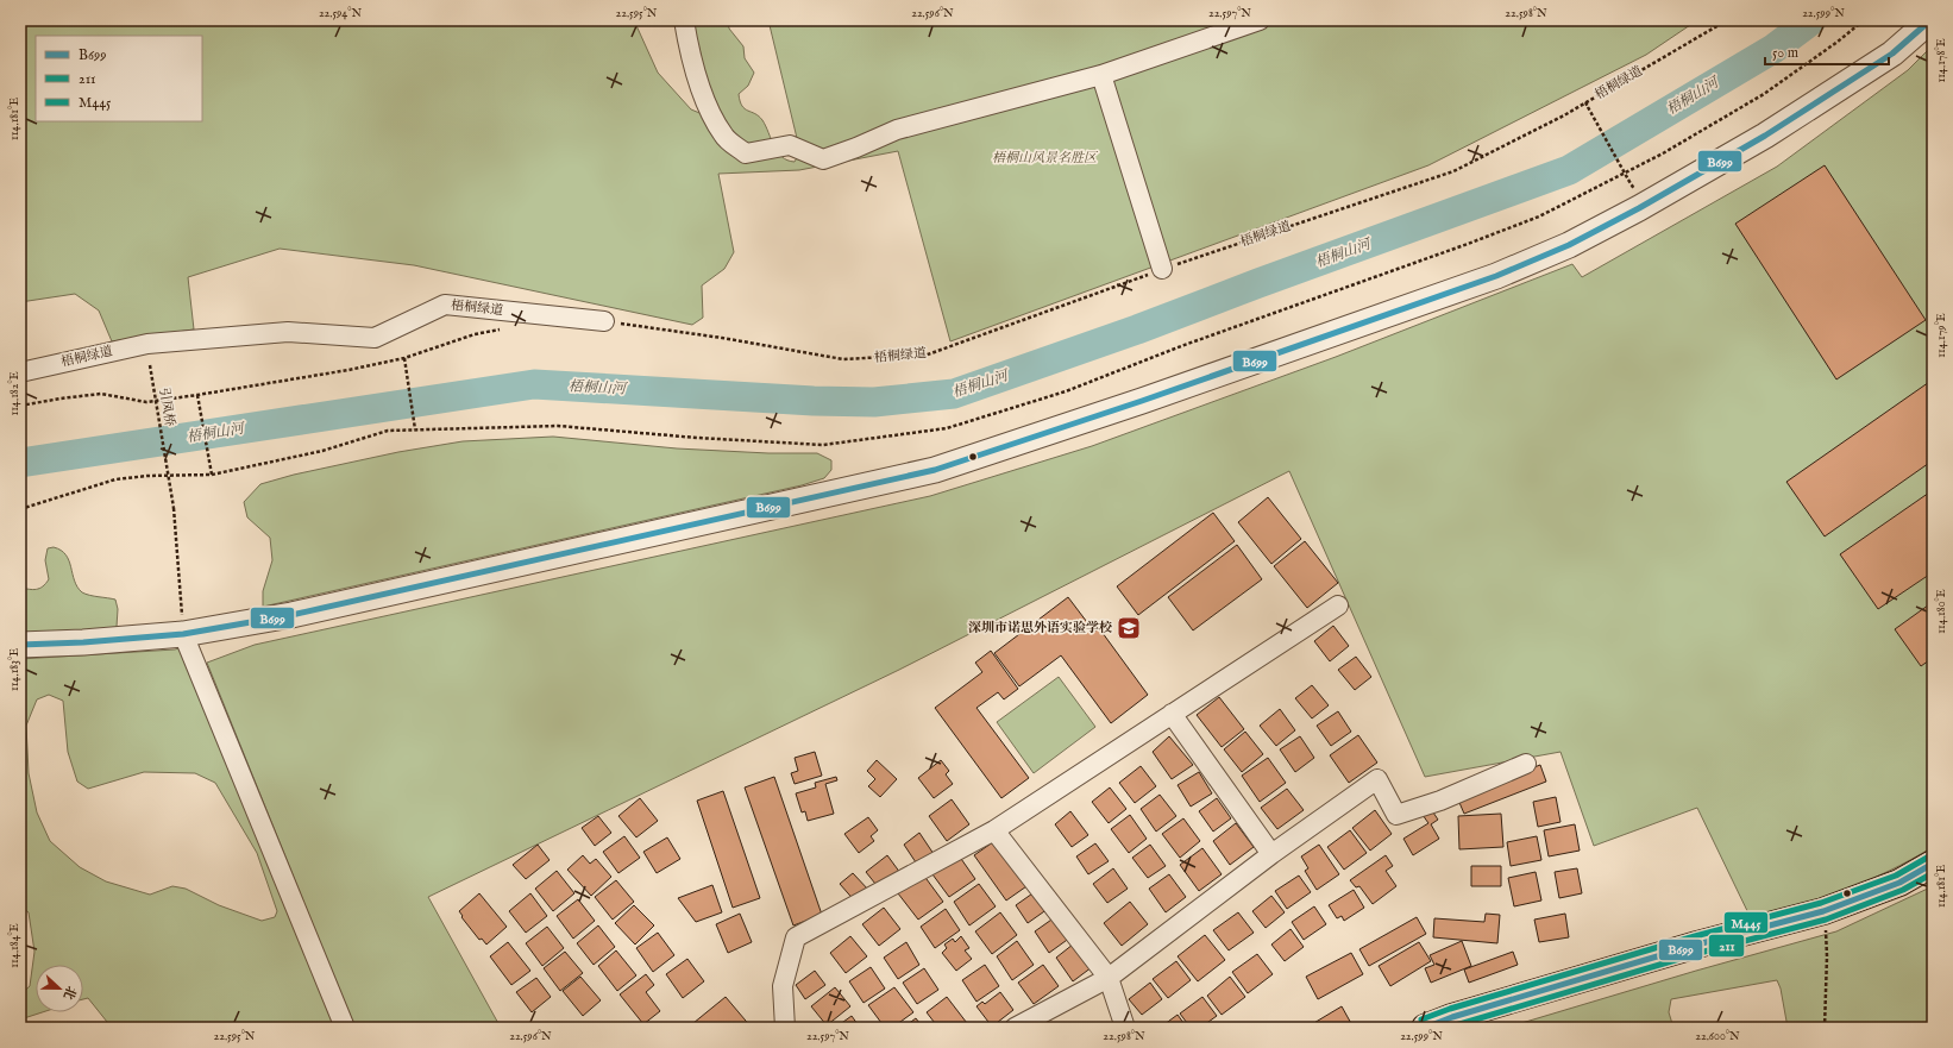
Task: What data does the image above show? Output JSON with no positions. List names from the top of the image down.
{
  "streets": {
    "street": ["梧桐绿道"],
    "path": ["引凤桥"]
  },
  "water": ["梧桐山河"],
  "parks": ["梧桐山风景名胜区"],
  "places": {
    "school or university": ["深圳市诺思外语实验学校"]
  },
  "lines": ["transit line B699", "transit line M445", "transit line 211"],
  "legend": ["B699", "211", "M445"],
  "scale_bar": "50 m",
  "north": "right",
  "coordinates": [
    "22.594°N",
    "22.595°N",
    "22.596°N",
    "22.597°N",
    "22.598°N",
    "22.599°N",
    "114.178°E",
    "114.181°E",
    "114.179°E",
    "114.182°E",
    "114.180°E",
    "114.183°E",
    "114.184°E",
    "22.600°N"
  ]
}
